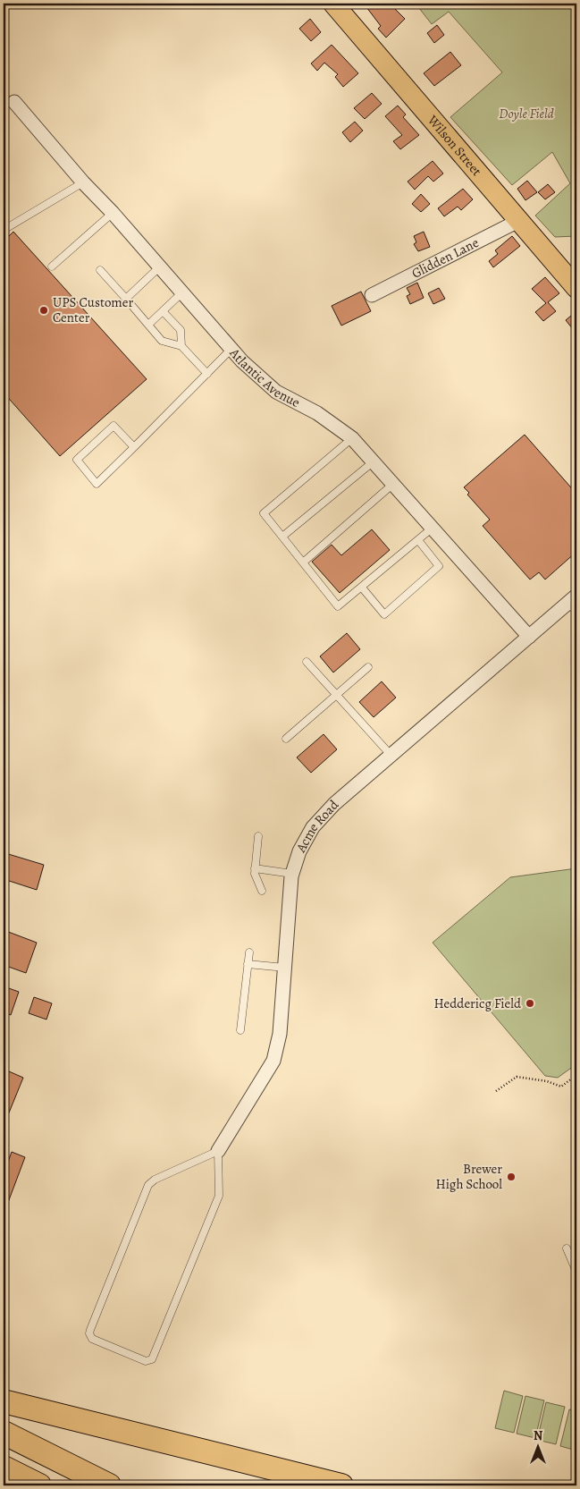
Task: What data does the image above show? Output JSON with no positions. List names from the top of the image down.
{
  "streets": {
    "main road": ["Wilson Street"],
    "street": ["Glidden Lane", "Atlantic Avenue", "Acme Road"]
  },
  "crossings": [
    ["Wilson Street", "Glidden Lane"],
    ["Atlantic Avenue", "Acme Road"]
  ],
  "parks": ["Doyle Field"],
  "places": ["UPS Customer Center", "Heddericg Field", "Brewer High School"],
  "north": "top"
}
